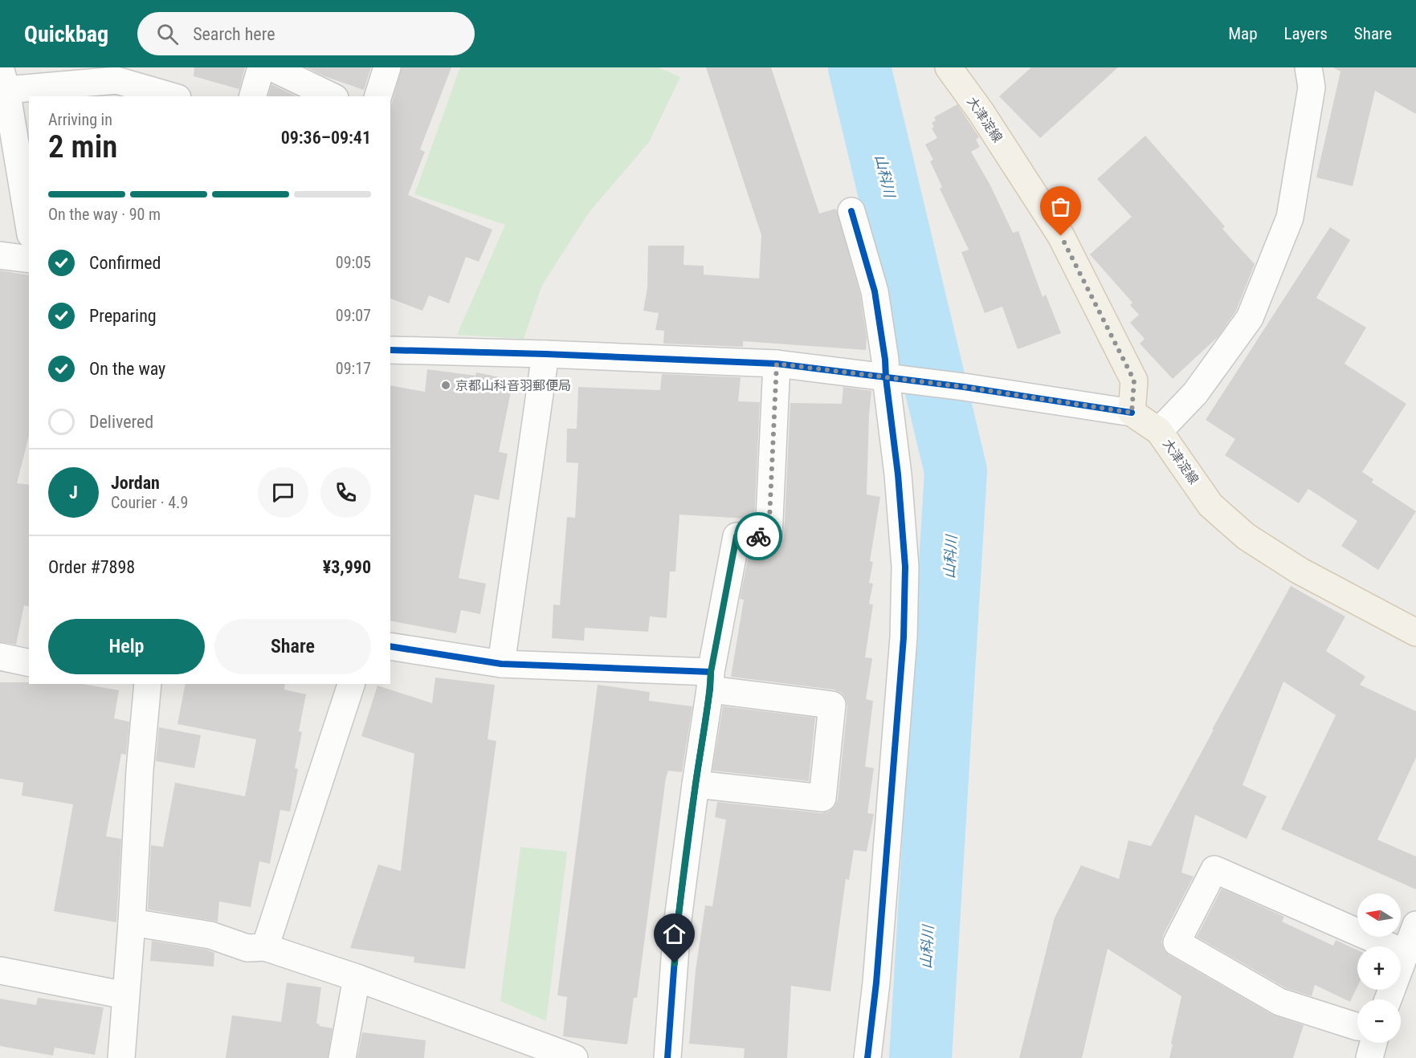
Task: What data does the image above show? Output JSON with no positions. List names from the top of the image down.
{
  "streets": {
    "main road": ["大津淀線"]
  },
  "water": ["山科川"],
  "places": ["京都山科音羽郵便局"],
  "north": "left",
  "page": {
    "header": "Quickbag",
    "search": "Search here",
    "nav": ["Map", "Layers", "Share"],
    "heading": ["2 min", "Arriving in", "09:36–09:41"],
    "panel": [
      "Jordan",
      "Courier · 4.9",
      "Order #7898",
      "¥3,990"
    ],
    "bar": "On the way · 90 m",
    "list": [
      ["Confirmed", "09:05"],
      ["Preparing", "09:07"],
      ["On the way", "09:17"],
      "Delivered"
    ],
    "round": "J",
    "buttons": ["Help", "Share"],
    "map_buttons": ["+", "−"]
  }
}
